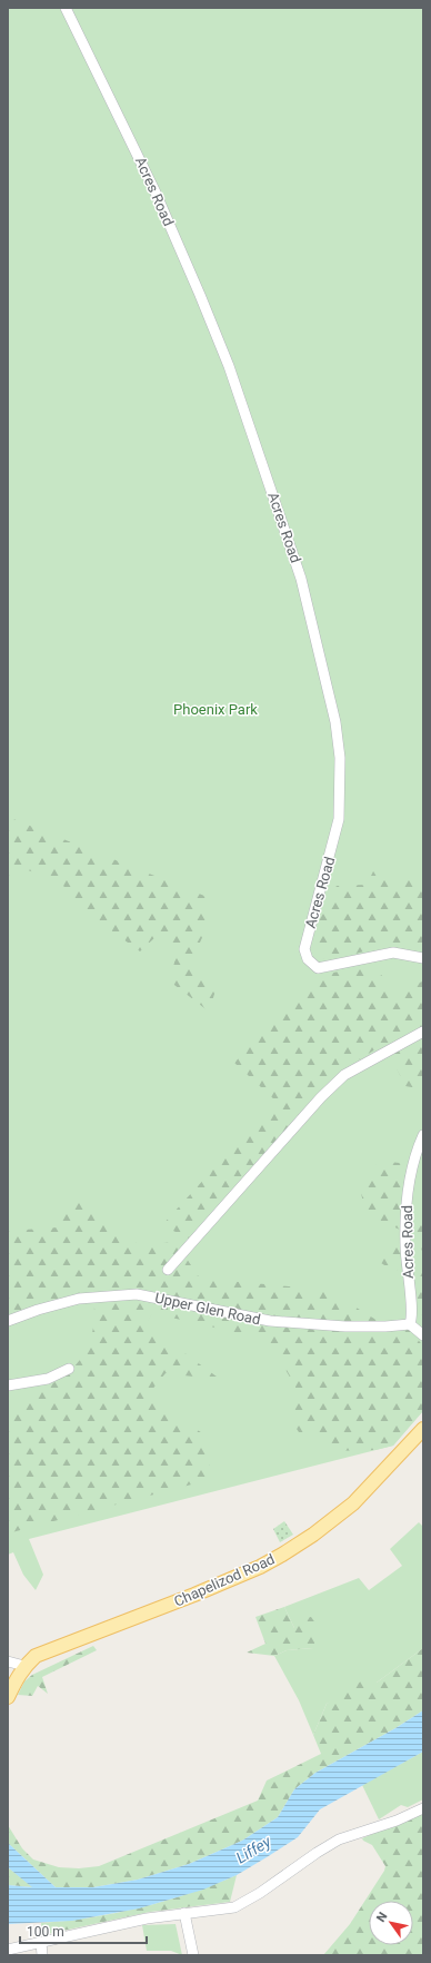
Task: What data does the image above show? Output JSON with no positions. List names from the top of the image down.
{
  "streets": {
    "main road": ["Chapelizod Road"],
    "street": ["Acres Road", "Upper Glen Road"]
  },
  "crossings": [
    ["Acres Road", "Upper Glen Road"]
  ],
  "water": ["Liffey"],
  "parks": ["Phoenix Park"],
  "scale_bar": "100 m",
  "north": "top left"
}
